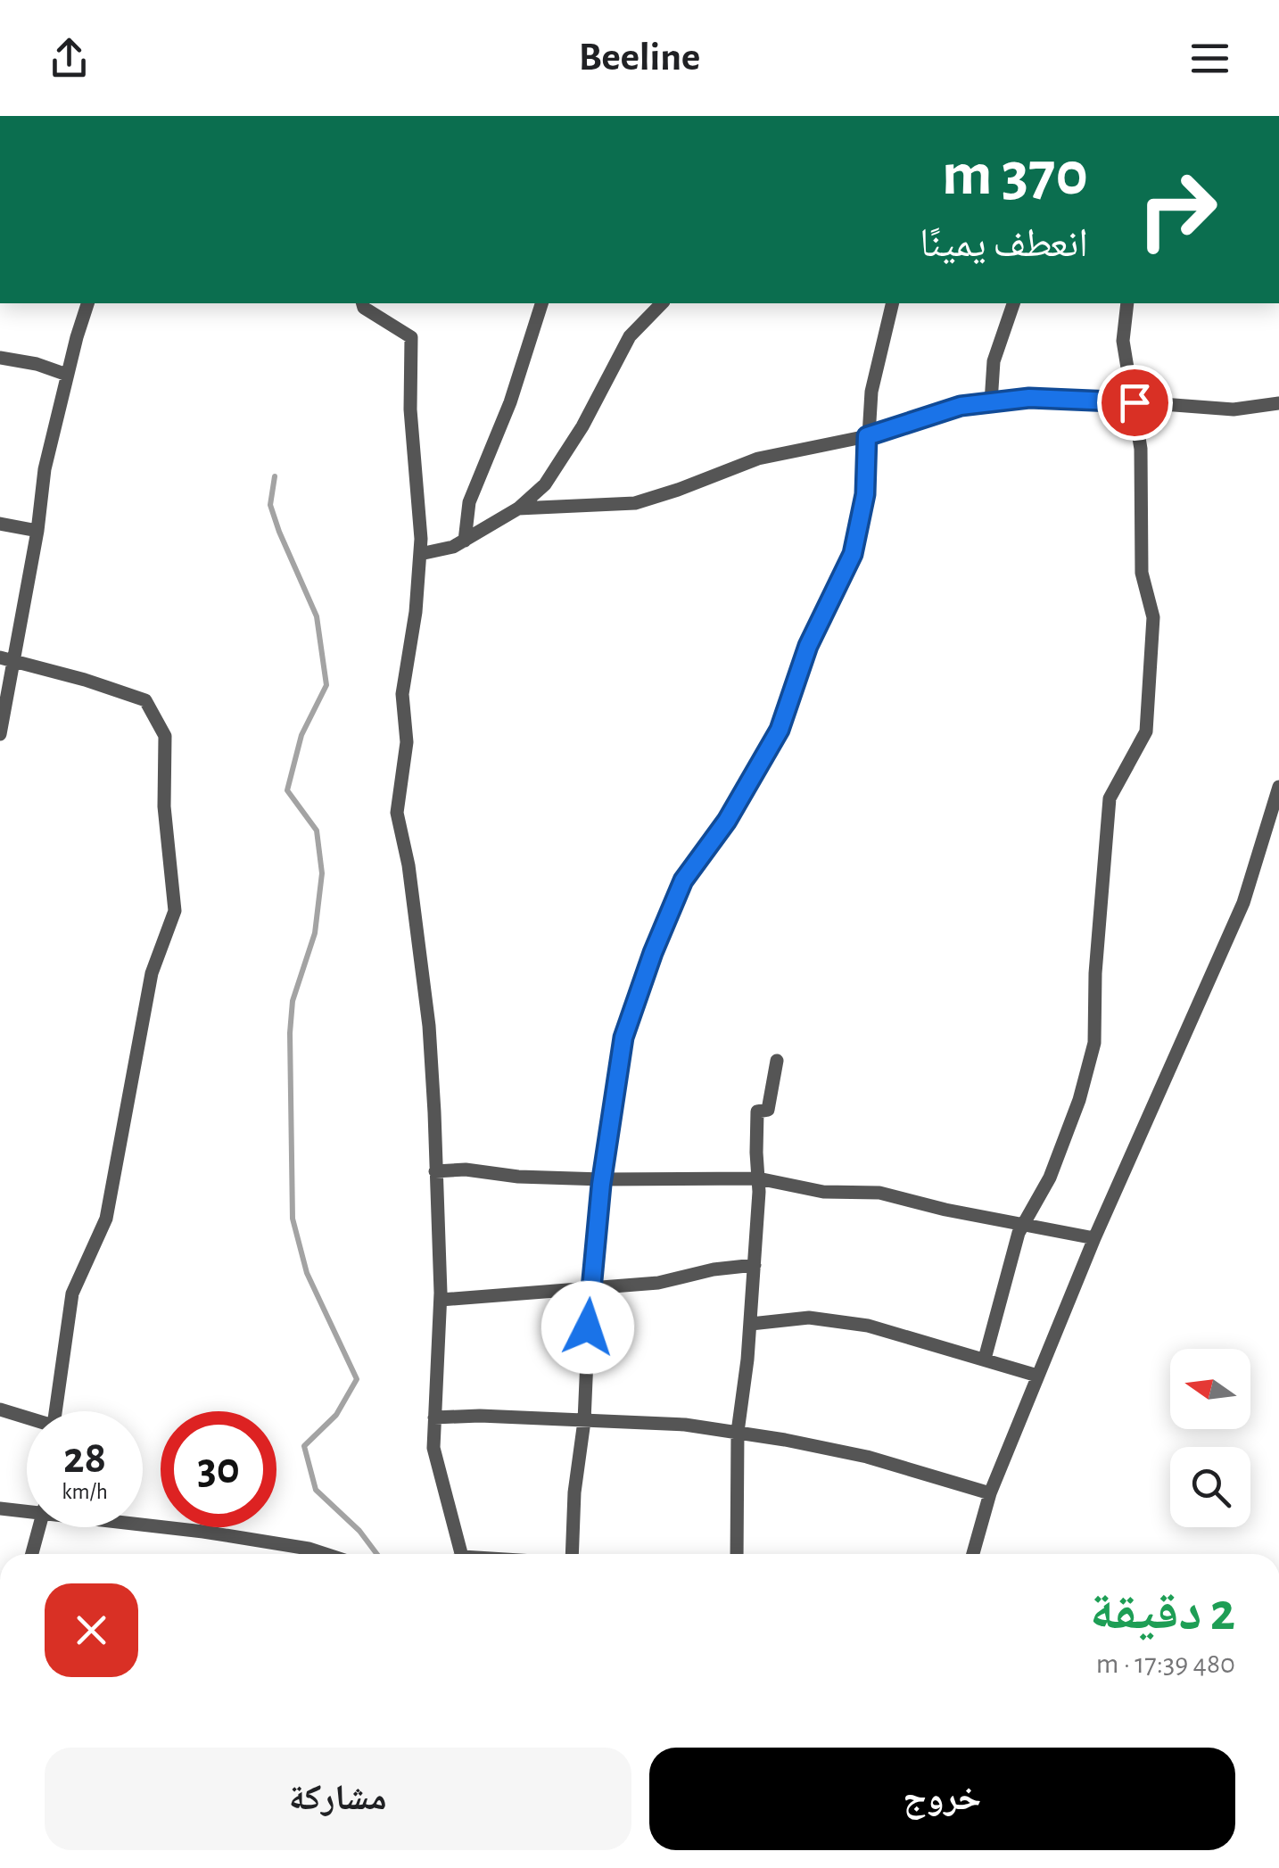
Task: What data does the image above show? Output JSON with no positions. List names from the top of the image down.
{
  "north": "left",
  "page": {
    "header": "Beeline",
    "turn": ["370 m", "انعطف يمينًا"],
    "speed": "28 km/h",
    "limit": "30",
    "heading": ["2 دقيقة", "480 m · 17:39"],
    "buttons": ["خروج", "مشاركة"]
  }
}
